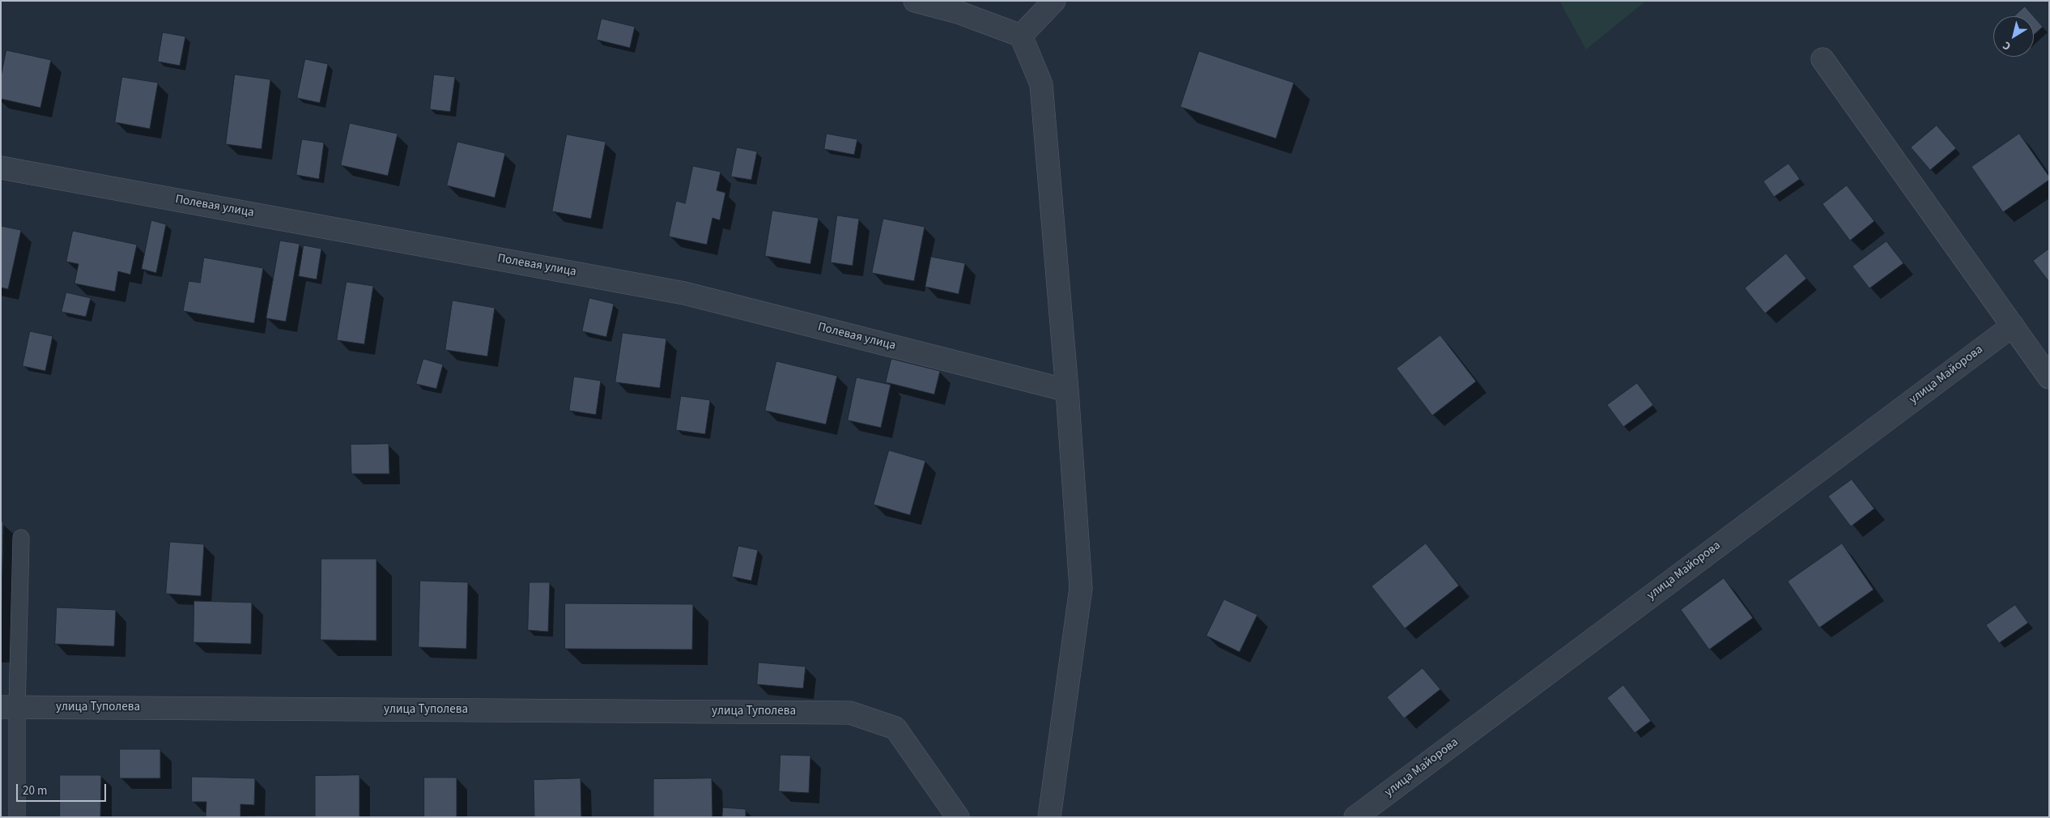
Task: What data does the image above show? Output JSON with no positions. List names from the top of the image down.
{
  "streets": {
    "street": ["Полевая улица", "улица Майорова", "улица Туполева"]
  },
  "scale_bar": "20 m",
  "north": "bottom left"
}
